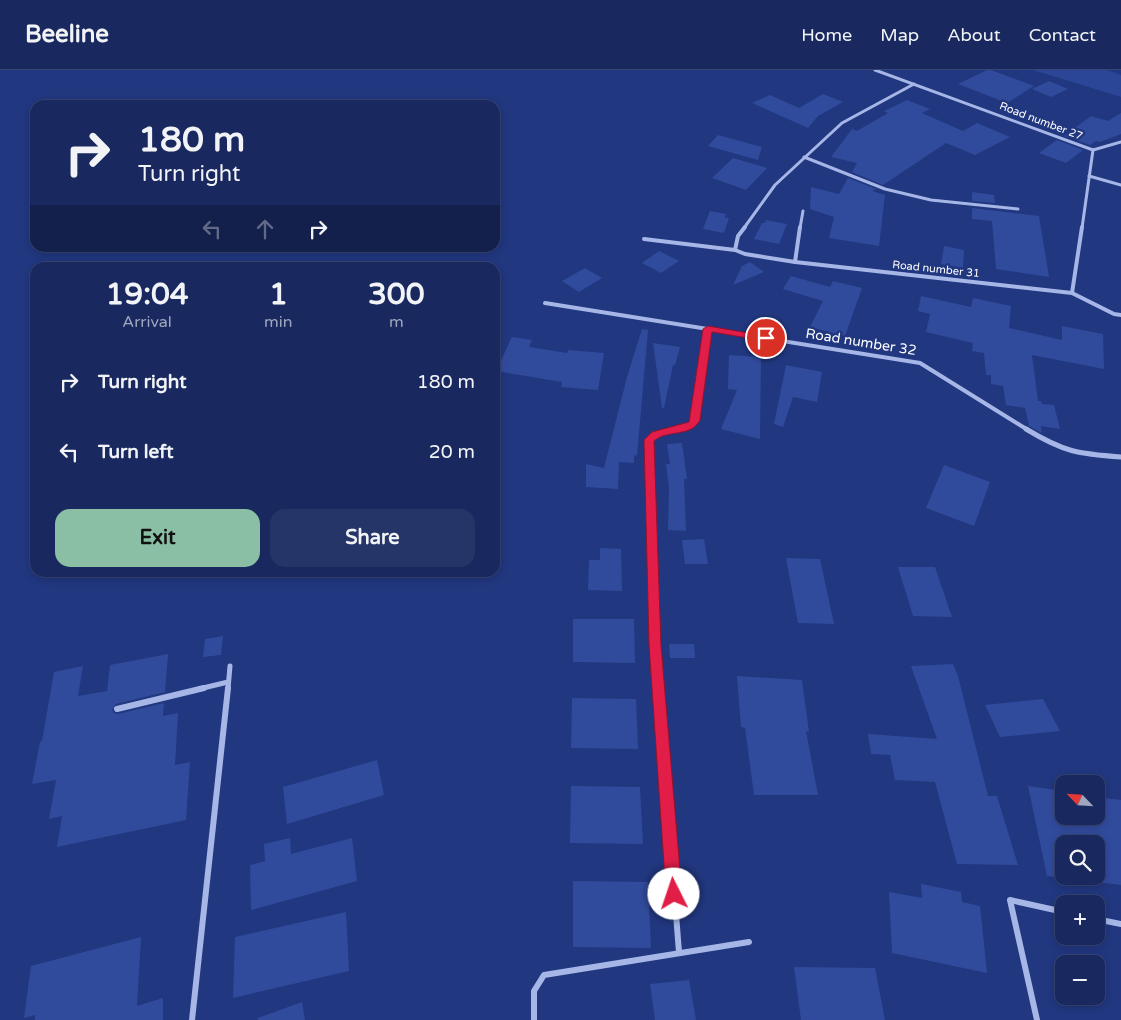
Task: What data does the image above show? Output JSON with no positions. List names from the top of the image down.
{
  "streets": {
    "street": ["Road number 27", "Road number 31", "Road number 32"]
  },
  "crossings": [
    ["Road number 27", "Road number 31"]
  ],
  "north": "top left",
  "page": {
    "header": "Beeline",
    "nav": [
      "Home",
      "Map",
      "About",
      "Contact"
    ],
    "turn": ["180 m", "Turn right"],
    "eta": [
      "19:04",
      "Arrival",
      "1",
      "min",
      "300",
      "m"
    ],
    "list": [
      {
        "name": "Turn right",
        "value": "180 m"
      },
      {
        "name": "Turn left",
        "value": "20 m"
      }
    ],
    "buttons": ["Exit", "Share"],
    "map_buttons": ["+", "−"]
  }
}
